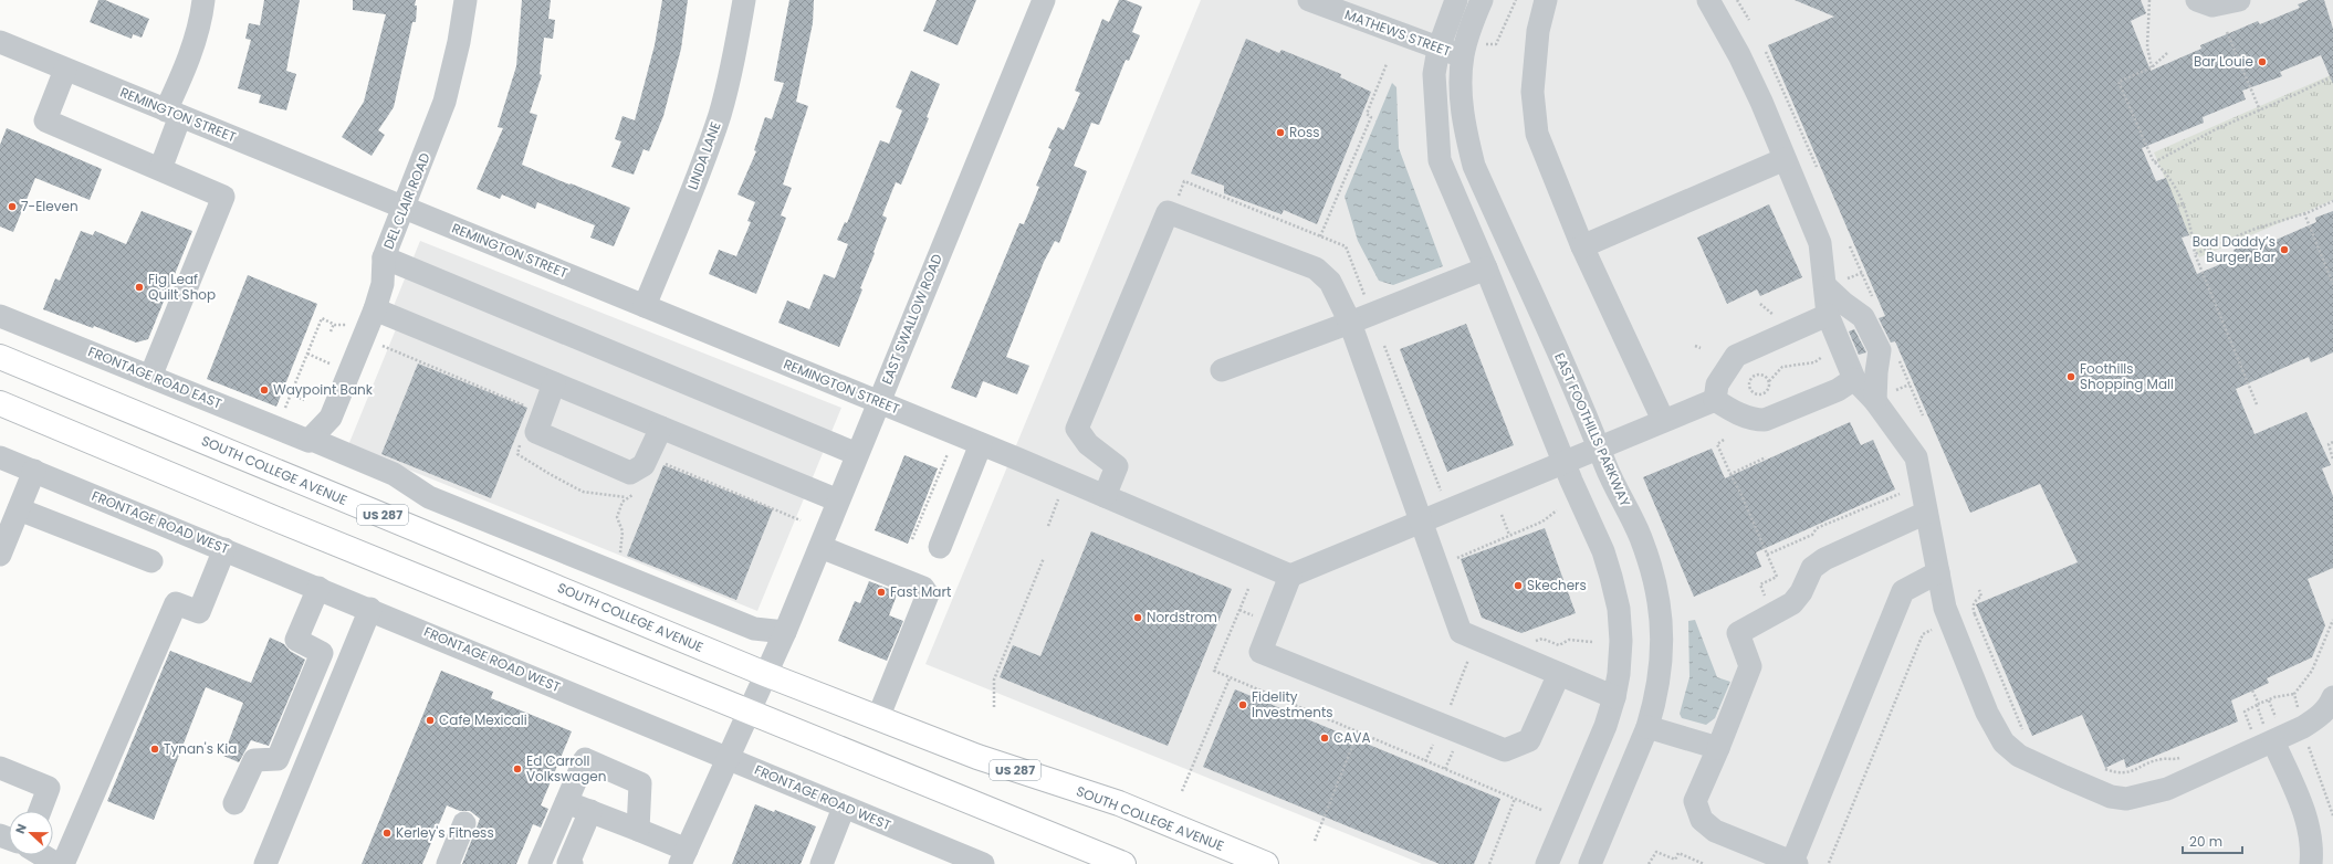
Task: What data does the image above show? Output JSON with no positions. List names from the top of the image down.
{
  "streets": {
    "highway": ["SOUTH COLLEGE AVENUE", "US 287"],
    "street": [
      "MATHEWS STREET",
      "REMINGTON STREET",
      "LINDA LANE",
      "DEL CLAIR ROAD",
      "EAST SWALLOW ROAD",
      "FRONTAGE ROAD EAST",
      "EAST FOOTHILLS PARKWAY",
      "FRONTAGE ROAD WEST"
    ]
  },
  "crossings": [
    ["MATHEWS STREET", "EAST FOOTHILLS PARKWAY"],
    ["REMINGTON STREET", "LINDA LANE"],
    ["REMINGTON STREET", "DEL CLAIR ROAD"],
    ["REMINGTON STREET", "EAST SWALLOW ROAD"],
    ["DEL CLAIR ROAD", "FRONTAGE ROAD EAST"],
    ["EAST SWALLOW ROAD", "FRONTAGE ROAD EAST"],
    ["EAST SWALLOW ROAD", "SOUTH COLLEGE AVENUE"],
    ["EAST SWALLOW ROAD", "FRONTAGE ROAD WEST"]
  ],
  "places": [
    "Bar Louie",
    "Ross",
    "7-Eleven",
    "Bad Daddy’s Burger Bar",
    "Fig Leaf Quilt Shop",
    "Foothills Shopping Mall",
    "Waypoint Bank",
    "Skechers",
    "Fast Mart",
    "Nordstrom",
    "Fidelity Investments",
    "Cafe Mexicali",
    "CAVA",
    "Tynan's Kia",
    "Ed Carroll Volkswagen",
    "Kerley's Fitness"
  ],
  "scale_bar": "20 m",
  "north": "left"
}
